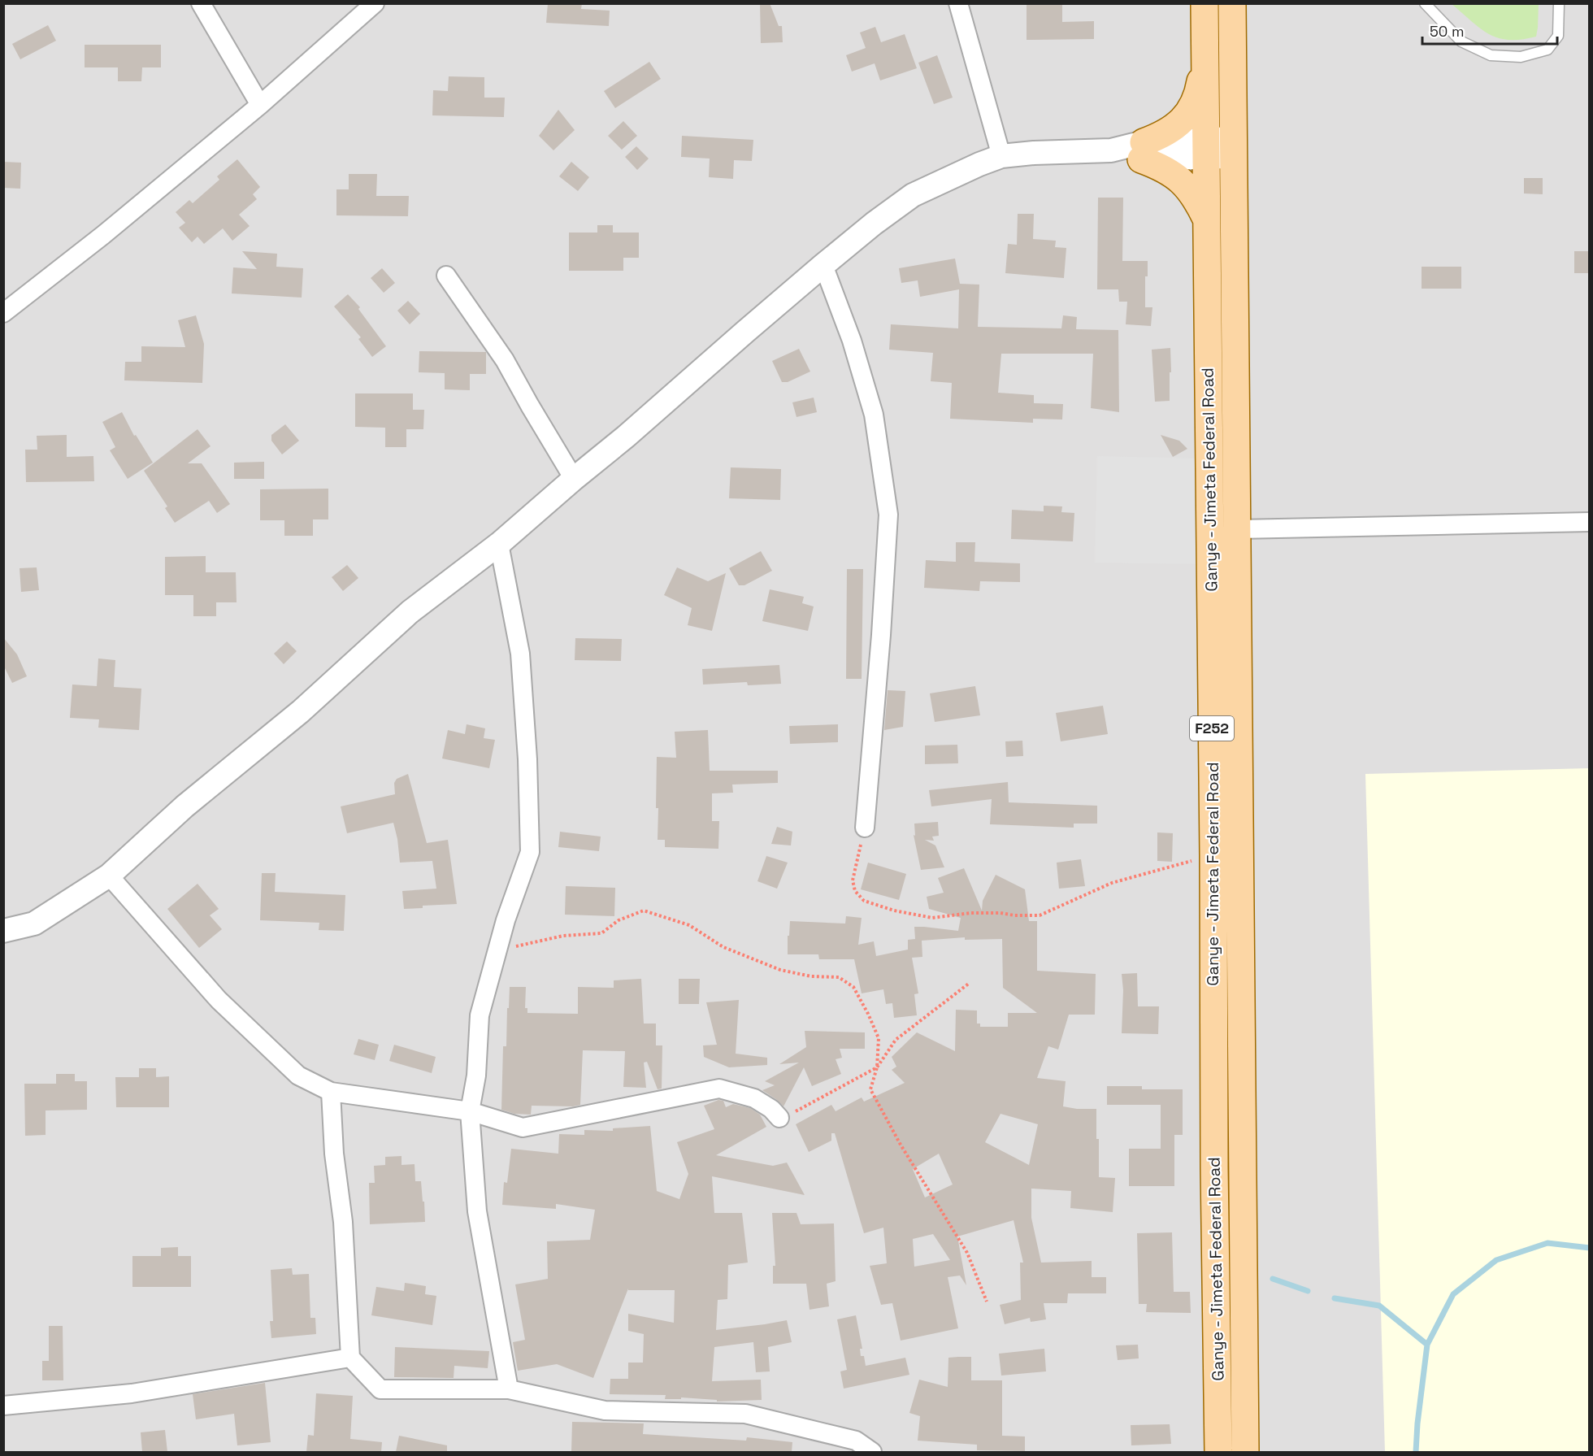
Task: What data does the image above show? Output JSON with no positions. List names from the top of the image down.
{
  "streets": {
    "main road": ["Ganye - Jimeta Federal Road", "F252"]
  },
  "scale_bar": "50 m"
}
